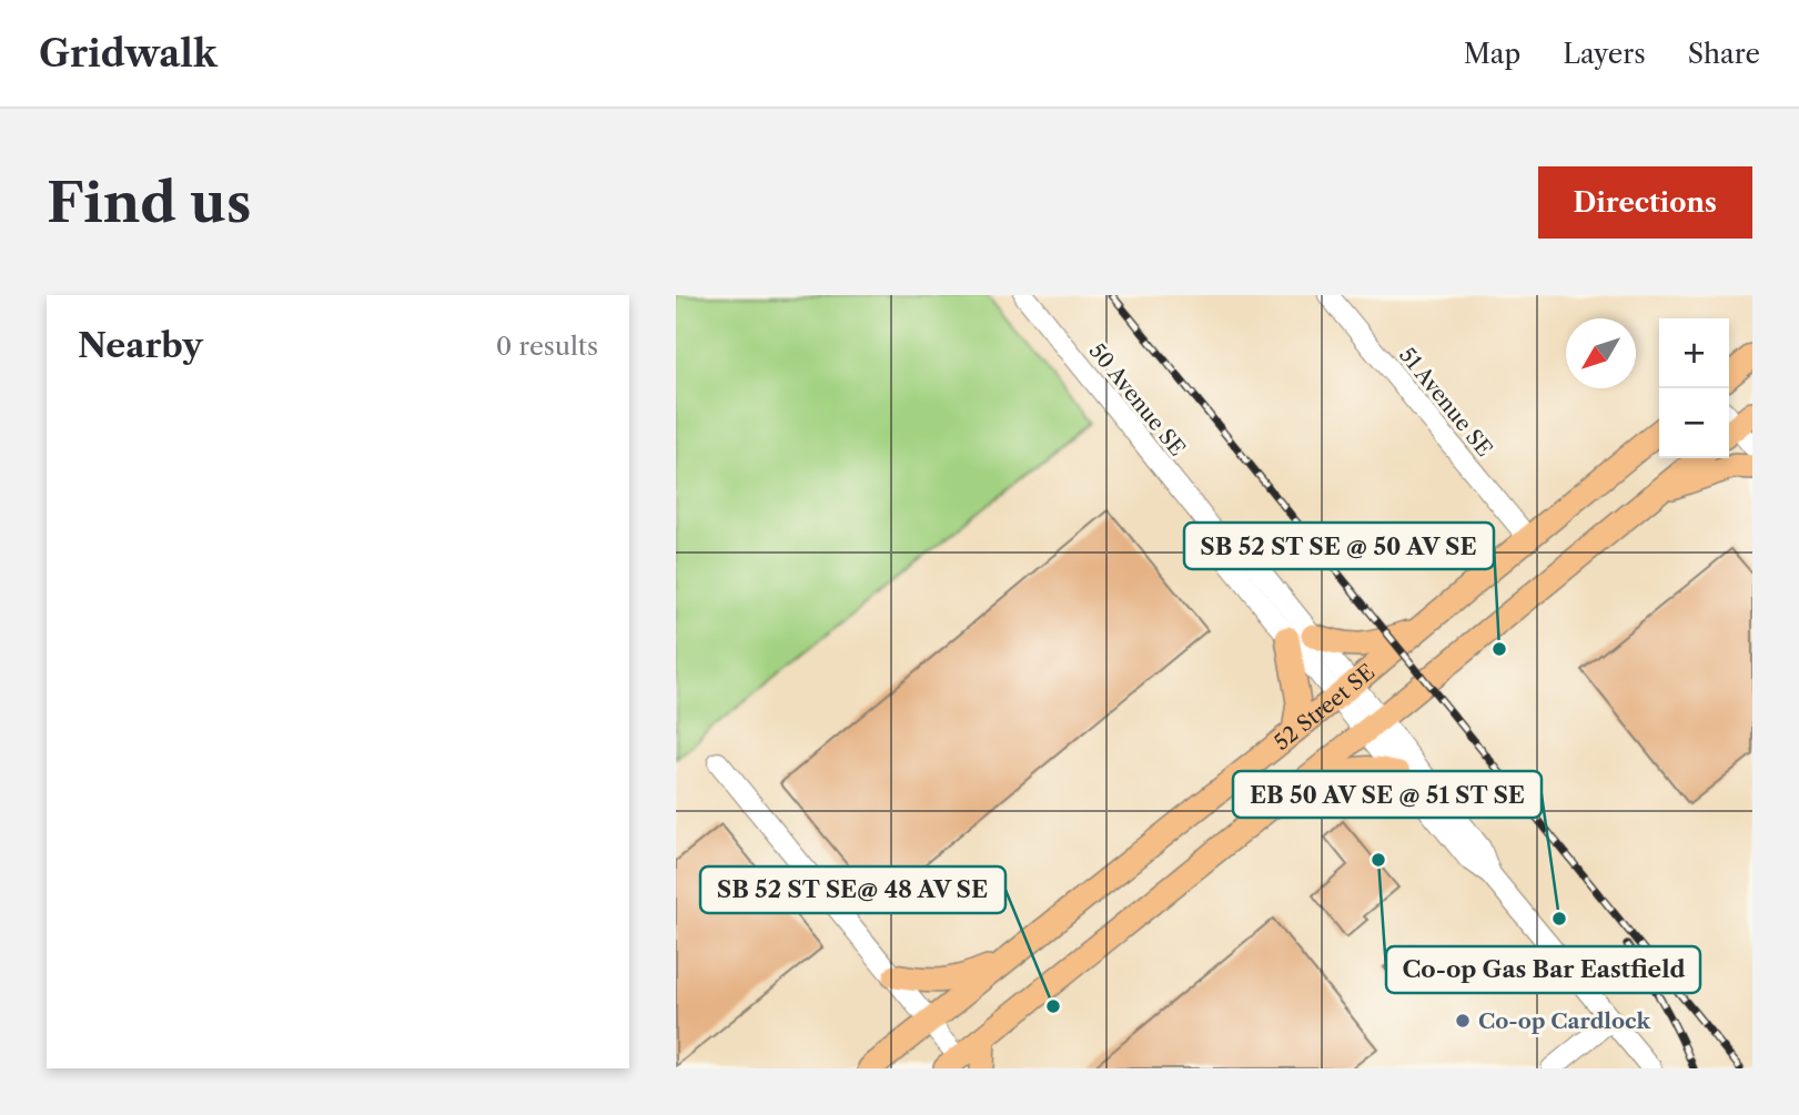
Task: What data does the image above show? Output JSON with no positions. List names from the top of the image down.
{
  "streets": {
    "main road": ["52 Street SE"],
    "street": ["50 Avenue SE", "51 Avenue SE"]
  },
  "crossings": [
    ["50 Avenue SE", "52 Street SE"],
    ["51 Avenue SE", "52 Street SE"]
  ],
  "places": [
    "SB 52 ST SE @ 50 AV SE",
    "Co-op Gas Bar Eastfield",
    "EB 50 AV SE @ 51 ST SE",
    "SB 52 ST SE@ 48 AV SE",
    "Co-op Cardlock"
  ],
  "north": "bottom left",
  "page": {
    "header": "Gridwalk",
    "nav": ["Map", "Layers", "Share"],
    "buttons": "Directions",
    "title": "Find us",
    "heading": ["Nearby", "0 results"],
    "map_buttons": ["+", "−"]
  }
}
